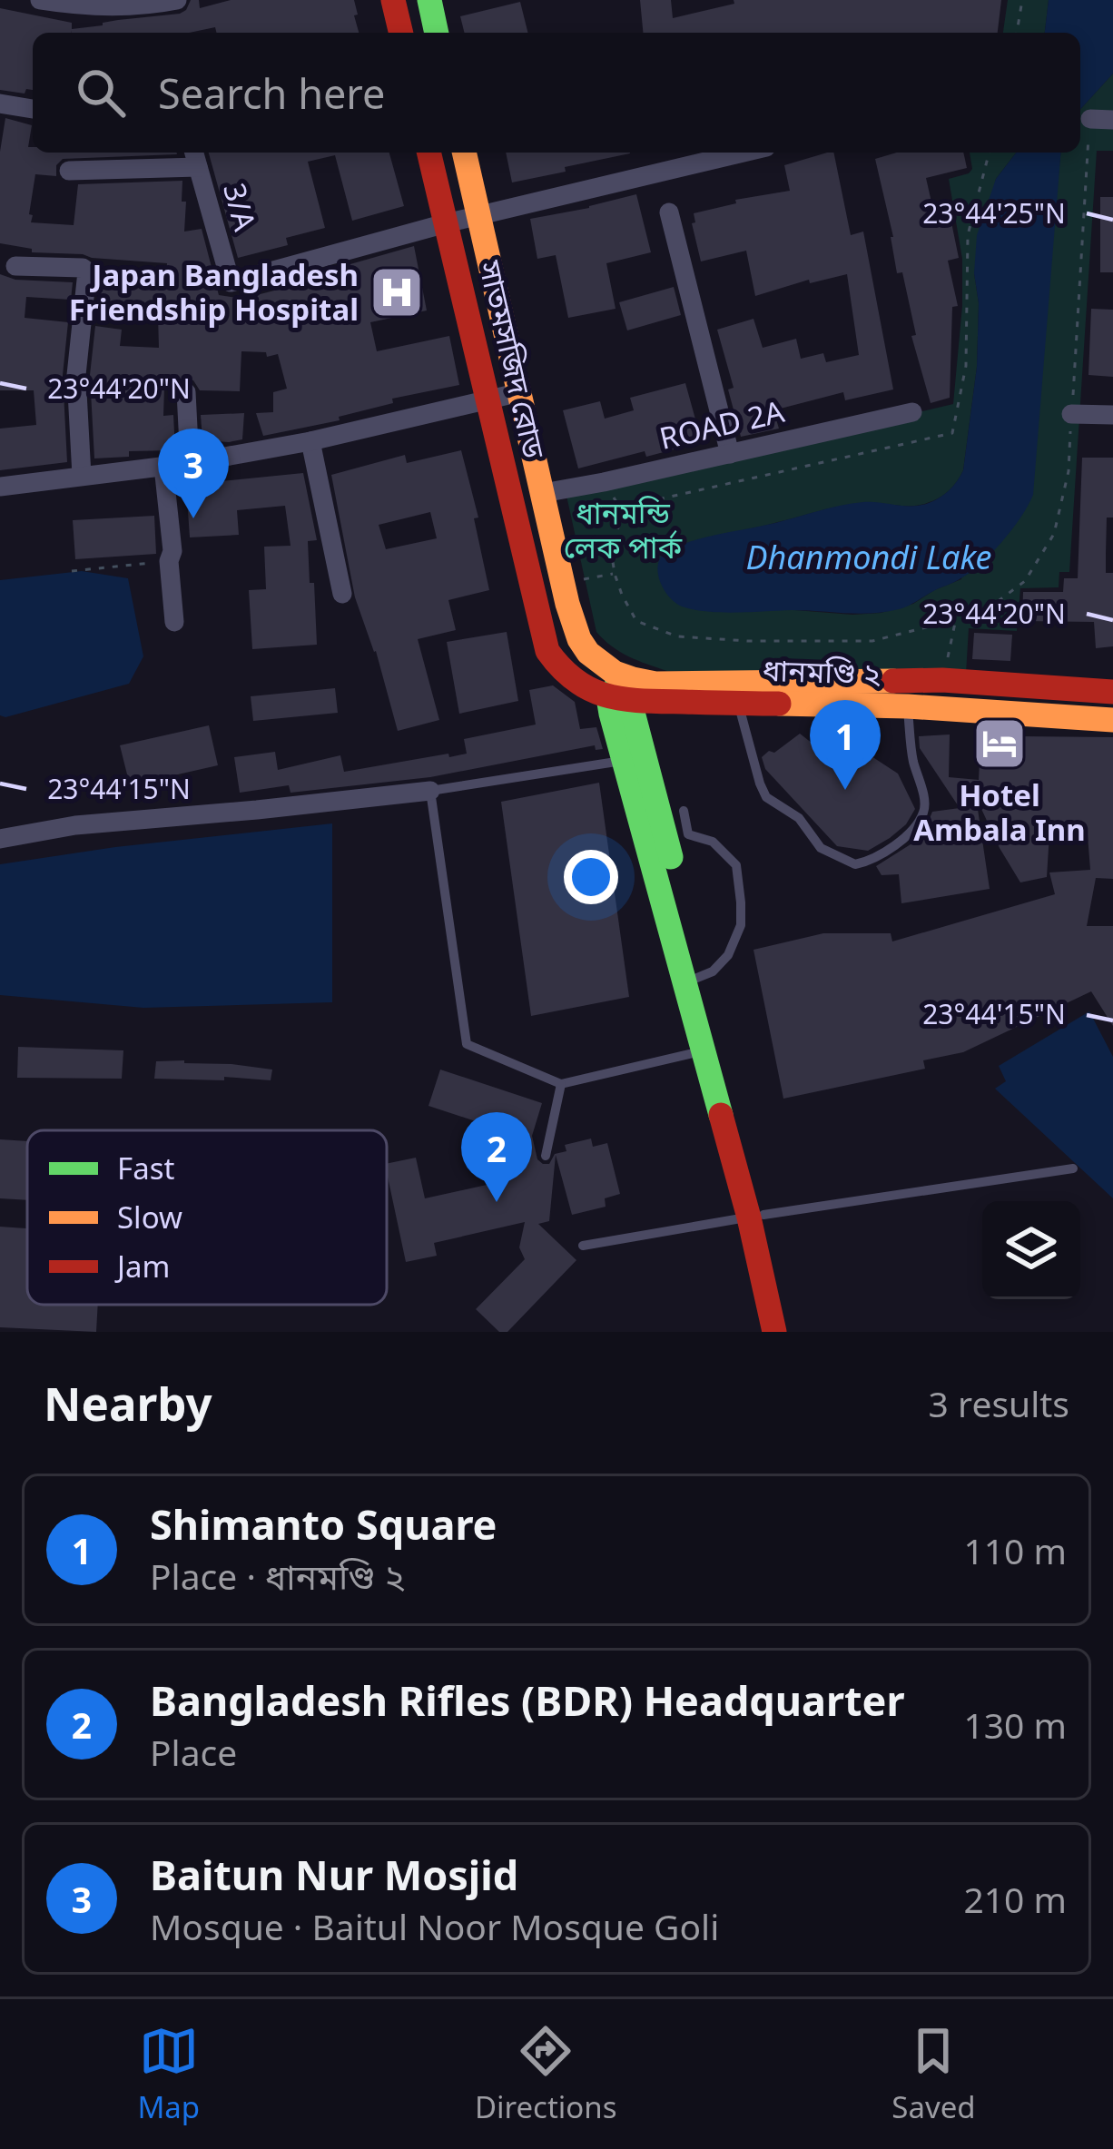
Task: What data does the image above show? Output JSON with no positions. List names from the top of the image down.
{
  "streets": {
    "main road": ["সাতমসজিদ রোড", "ধানমণ্ডি ২"],
    "street": ["3/A", "ROAD 2A"]
  },
  "crossings": [
    ["3/A", "সাতমসজিদ রোড"],
    ["সাতমসজিদ রোড", "ROAD 2A"],
    ["সাতমসজিদ রোড", "ধানমণ্ডি ২"]
  ],
  "water": ["Dhanmondi Lake"],
  "parks": ["ধানমন্ডি লেক পার্ক"],
  "places": {
    "hospital": ["Japan Bangladesh Friendship Hospital"],
    "hotel": ["Hotel Ambala Inn"]
  },
  "legend": ["Fast", "Slow", "Jam"],
  "page": {
    "search": "Search here",
    "pins": ["3", "1", "2"],
    "heading": ["Nearby", "3 results"],
    "list": [
      {
        "mark": "1",
        "name": "Shimanto Square",
        "note": "Place · ধানমণ্ডি ২",
        "value": "110 m"
      },
      {
        "mark": "2",
        "name": "Bangladesh Rifles (BDR) Headquarter",
        "note": "Place",
        "value": "130 m"
      },
      {
        "mark": "3",
        "name": "Baitun Nur Mosjid",
        "note": "Mosque · Baitul Noor Mosque Goli",
        "value": "210 m"
      }
    ],
    "nav": ["Map", "Directions", "Saved"]
  },
  "coordinates": ["23°44'25\"N", "23°44'20\"N", "23°44'15\"N"]
}
